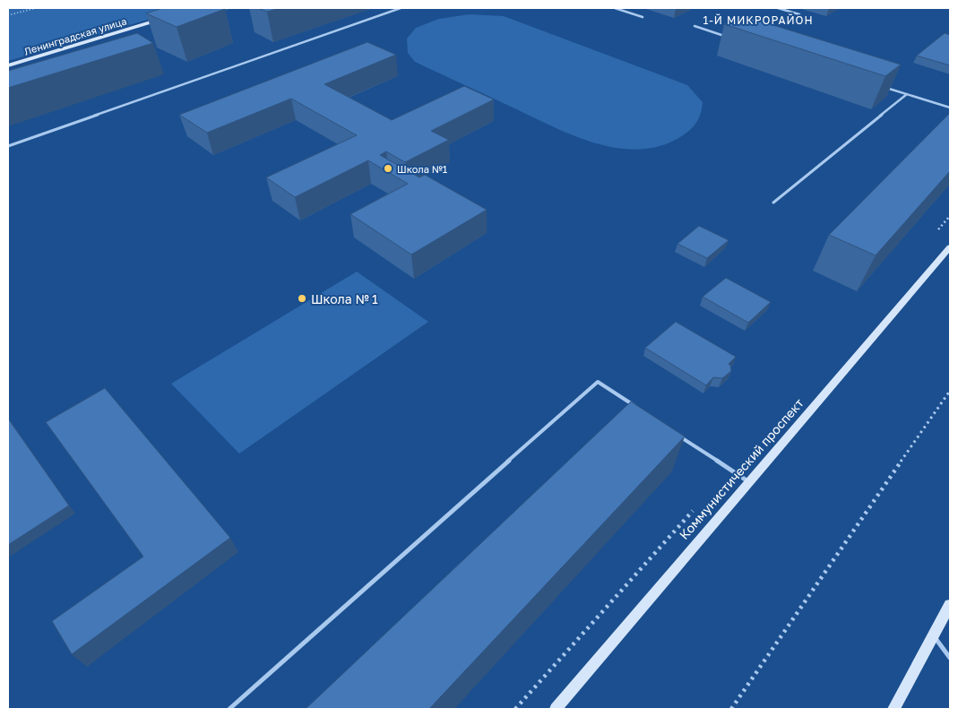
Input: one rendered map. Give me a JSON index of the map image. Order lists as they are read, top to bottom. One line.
{"streets":{"main road":["Ленинградская улица","Коммунистический проспект"]},"districts":["1-Й МИКРОРАЙОН"],"places":["Школа №1","Школа № 1"]}
